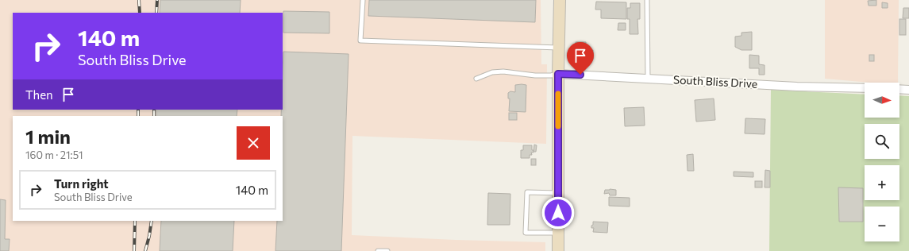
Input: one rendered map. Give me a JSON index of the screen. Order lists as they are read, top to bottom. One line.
{"streets":{"street":["South Bliss Drive"]},"north":"right","page":{"turn":["140 m","South Bliss Drive"],"then":"Then","map_buttons":["+","−"],"heading":["1 min","160 m · 21:51"],"list":[{"name":"Turn right","note":"South Bliss Drive","value":"140 m"}]}}
